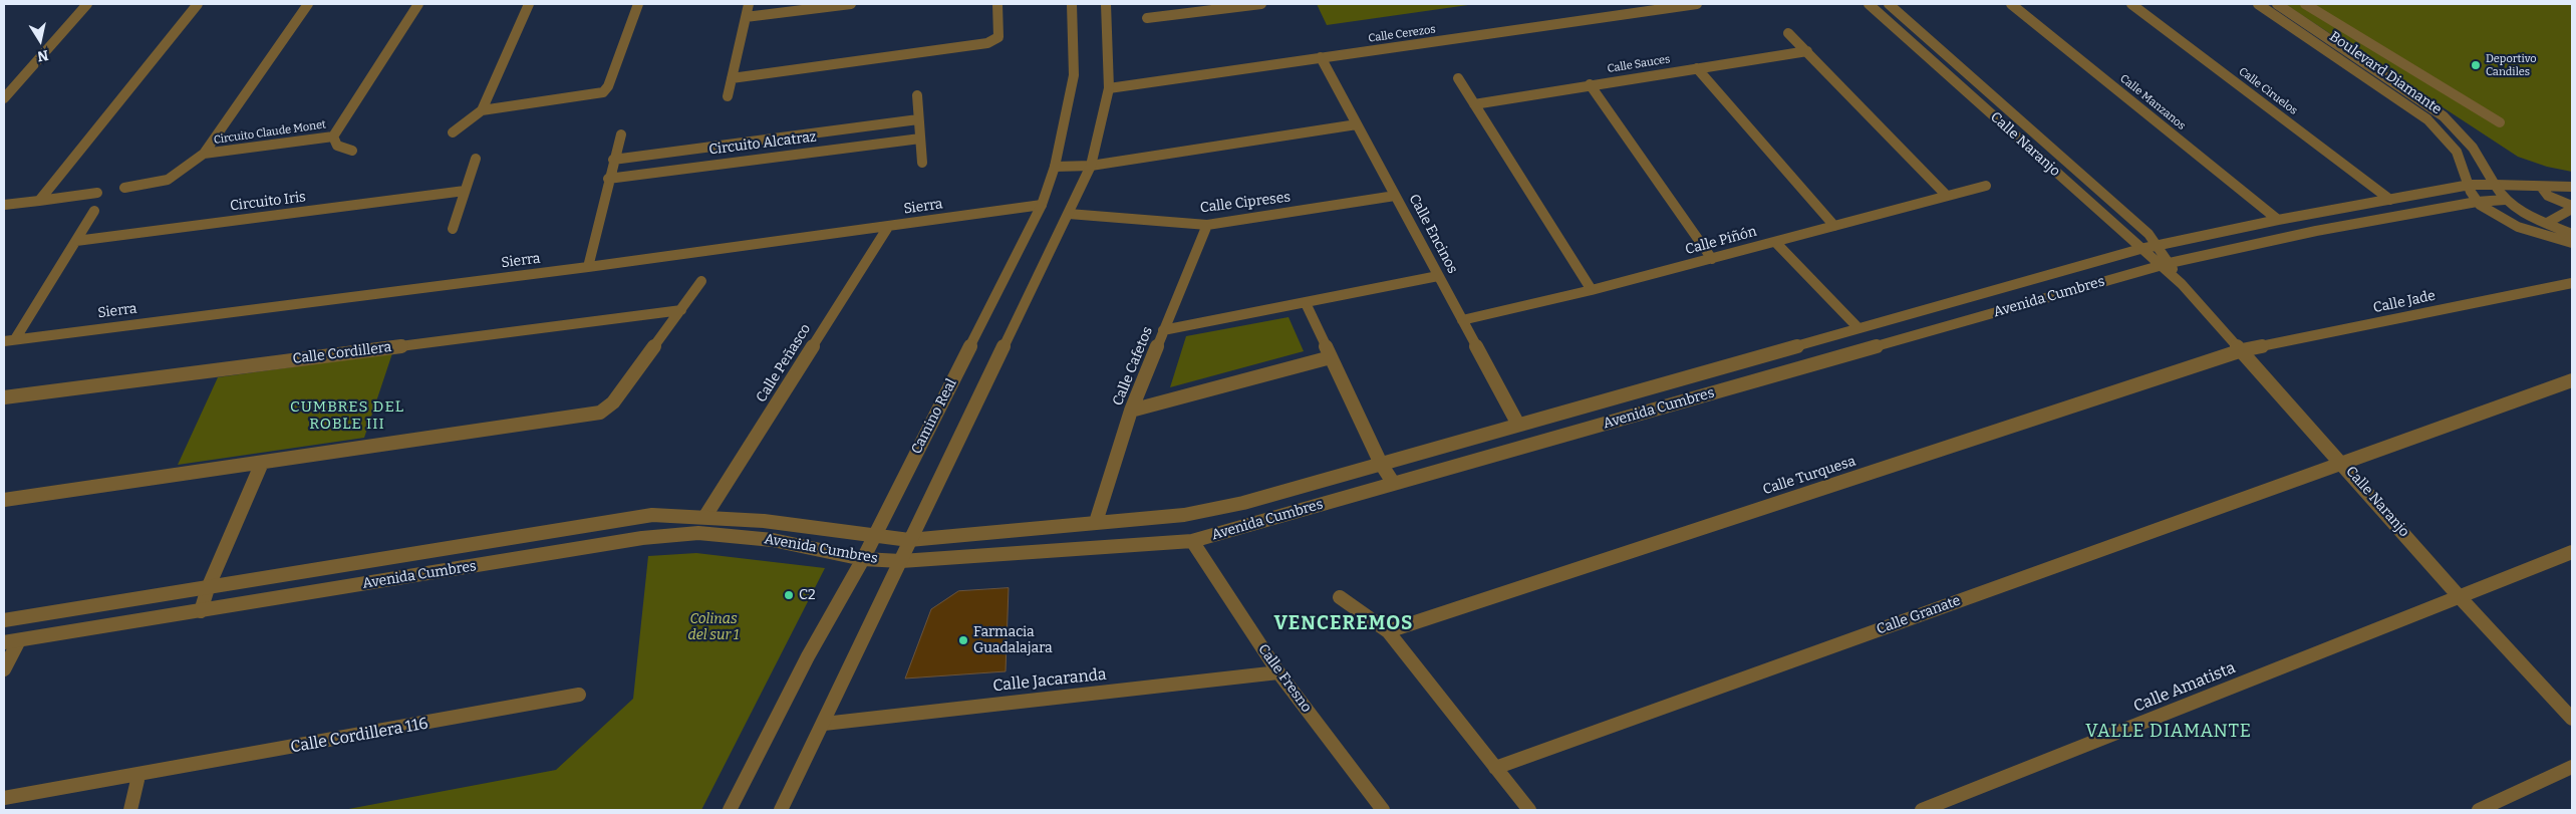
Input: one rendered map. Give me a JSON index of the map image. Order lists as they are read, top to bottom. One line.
{"streets":{"street":["Calle Cerezos","Calle Sauces","Boulevard Diamante","Calle Ciruelos","Calle Manzanos","Circuito Claude Monet","Circuito Alcatraz","Calle Naranjo","Circuito Iris","Calle Cipreses","Sierra","Calle Encinos","Calle Piñón","Avenida Cumbres","Calle Jade","Calle Cordillera","Calle Peñasco","Calle Cafetos","Camino Real","Calle Turquesa","Calle Granate","Calle Fresno","Calle Jacaranda","Calle Amatista","Calle Cordillera 116"]},"crossings":[["Calle Cerezos","Calle Encinos"],["Boulevard Diamante","Avenida Cumbres"],["Calle Ciruelos","Avenida Cumbres"],["Calle Manzanos","Avenida Cumbres"],["Calle Naranjo","Avenida Cumbres"],["Calle Naranjo","Calle Jade"],["Calle Naranjo","Calle Turquesa"],["Calle Naranjo","Calle Granate"],["Calle Naranjo","Calle Amatista"],["Calle Cipreses","Calle Encinos"],["Calle Cipreses","Calle Cafetos"],["Sierra","Calle Peñasco"],["Sierra","Camino Real"],["Calle Encinos","Calle Piñón"],["Calle Encinos","Avenida Cumbres"],["Avenida Cumbres","Calle Peñasco"],["Avenida Cumbres","Calle Cafetos"],["Avenida Cumbres","Camino Real"],["Avenida Cumbres","Calle Fresno"],["Calle Jade","Calle Turquesa"],["Calle Fresno","Calle Jacaranda"]],"districts":["CUMBRES DEL ROBLE III","VENCEREMOS","VALLE DIAMANTE"],"parks":["Colinas del sur 1"],"places":["Deportivo Candiles","C2","Farmacia Guadalajara"],"north":"bottom"}
